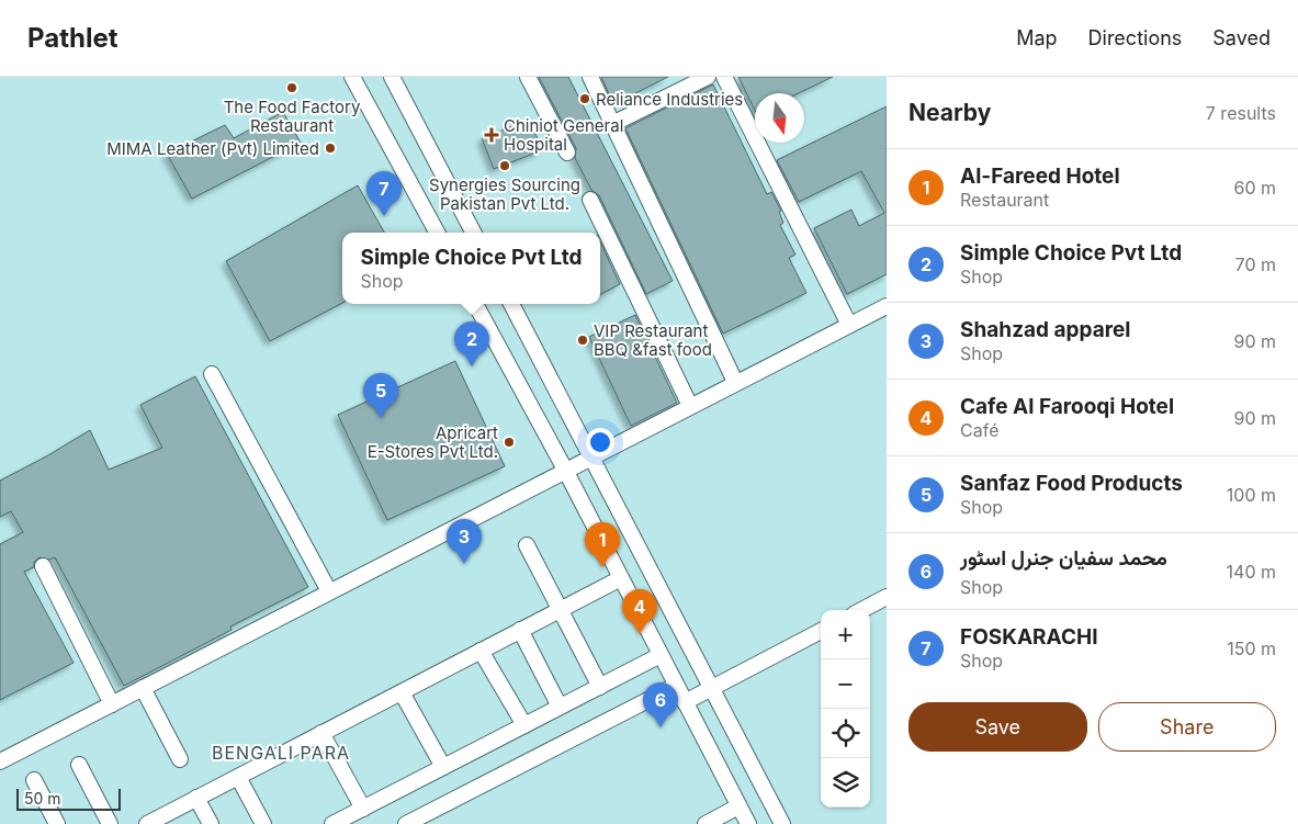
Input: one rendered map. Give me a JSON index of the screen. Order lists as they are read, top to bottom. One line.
{"districts":["BENGALI PARA"],"places":{"other":["The Food Factory Restaurant","Reliance Industries","MIMA Leather (Pvt) Limited","Synergies Sourcing Pakistan Pvt Ltd.","VIP Restaurant BBQ &fast food","Apricart E-Stores Pvt Ltd."],"health":["Chiniot General Hospital"]},"scale_bar":"50 m","north":"bottom","page":{"header":"Pathlet","nav":["Map","Directions","Saved"],"heading":["Nearby","7 results"],"list":[{"mark":"1","name":"Al-Fareed Hotel","note":"Restaurant","value":"60 m"},{"mark":"2","name":"Simple Choice Pvt Ltd","note":"Shop","value":"70 m"},{"mark":"3","name":"Shahzad apparel","note":"Shop","value":"90 m"},{"mark":"4","name":"Cafe Al Farooqi Hotel","note":"Café","value":"90 m"},{"mark":"5","name":"Sanfaz Food Products","note":"Shop","value":"100 m"},{"mark":"6","name":"محمد سفیان جنرل اسٹور","note":"Shop","value":"140 m"},{"mark":"7","name":"FOSKARACHI","note":"Shop","value":"150 m"}],"pins":["7","2","5","3","1","4","6"],"popup":["Simple Choice Pvt Ltd","Shop"],"map_buttons":["+","−"],"buttons":["Save","Share"],"scale":"50 m"}}
